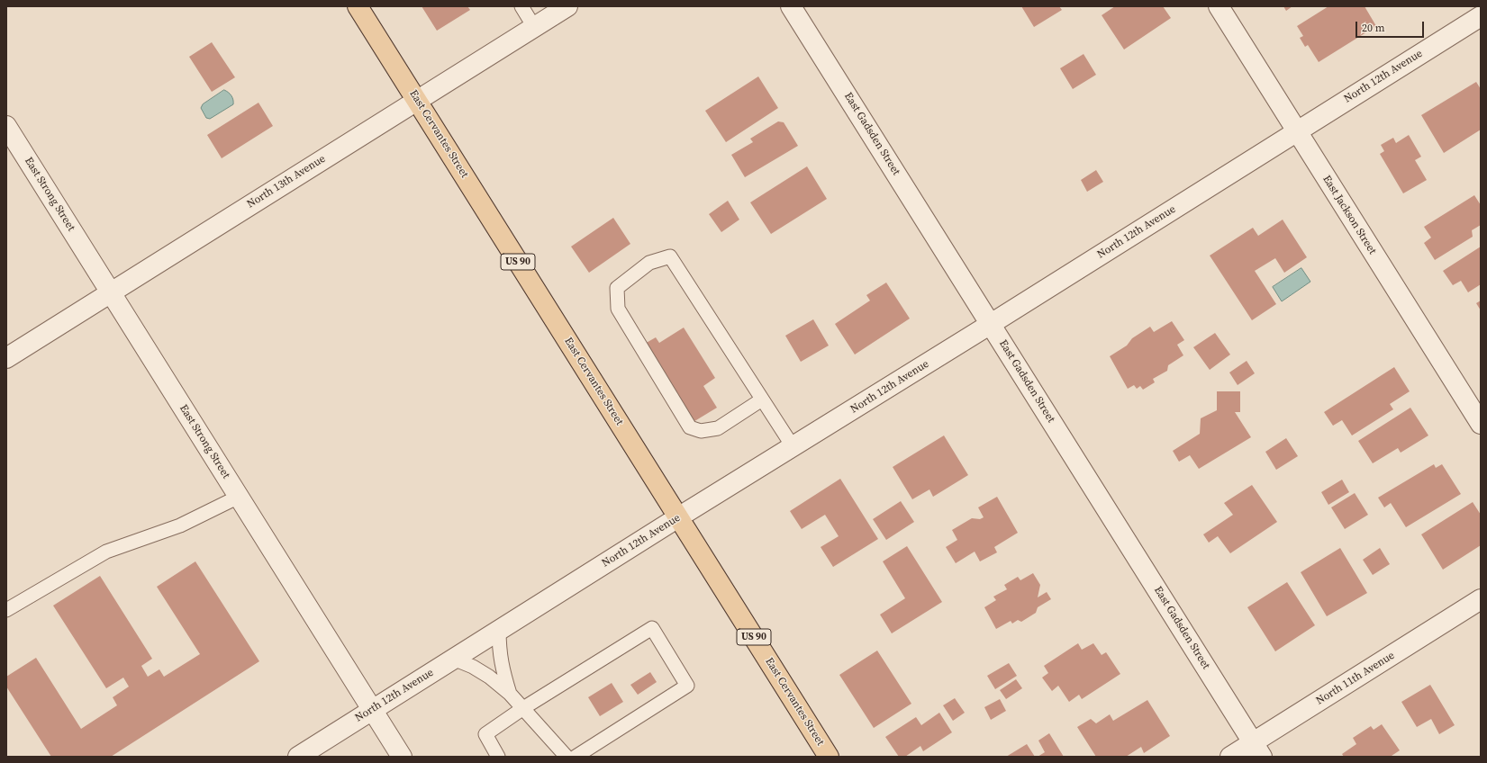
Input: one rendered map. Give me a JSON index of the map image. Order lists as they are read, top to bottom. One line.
{"streets":{"main road":["East Cervantes Street","US 90"],"street":["North 12th Avenue","East Gadsden Street","North 13th Avenue","East Strong Street","East Jackson Street","North 11th Avenue"]},"crossings":[["North 12th Avenue","East Cervantes Street"],["North 12th Avenue","East Gadsden Street"],["North 12th Avenue","East Strong Street"],["North 12th Avenue","East Jackson Street"],["East Cervantes Street","North 13th Avenue"],["East Gadsden Street","North 11th Avenue"],["North 13th Avenue","East Strong Street"]],"scale_bar":"20 m"}
